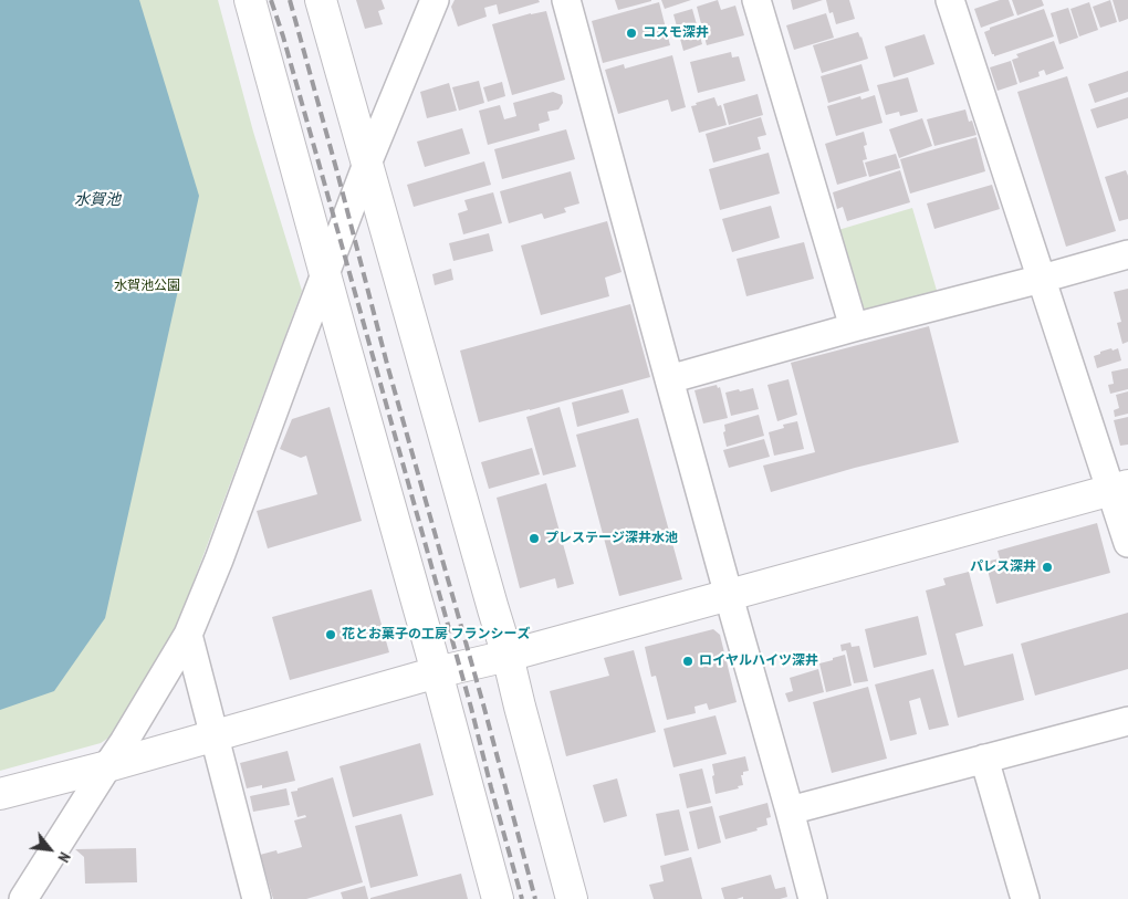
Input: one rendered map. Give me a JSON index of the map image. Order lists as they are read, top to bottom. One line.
{"water":["水賀池"],"parks":["水賀池公園"],"places":["コスモ深井","プレステージ深井水池","パレス深井","花とお菓子の工房 フランシーズ","ロイヤルハイツ深井"],"north":"bottom right"}
